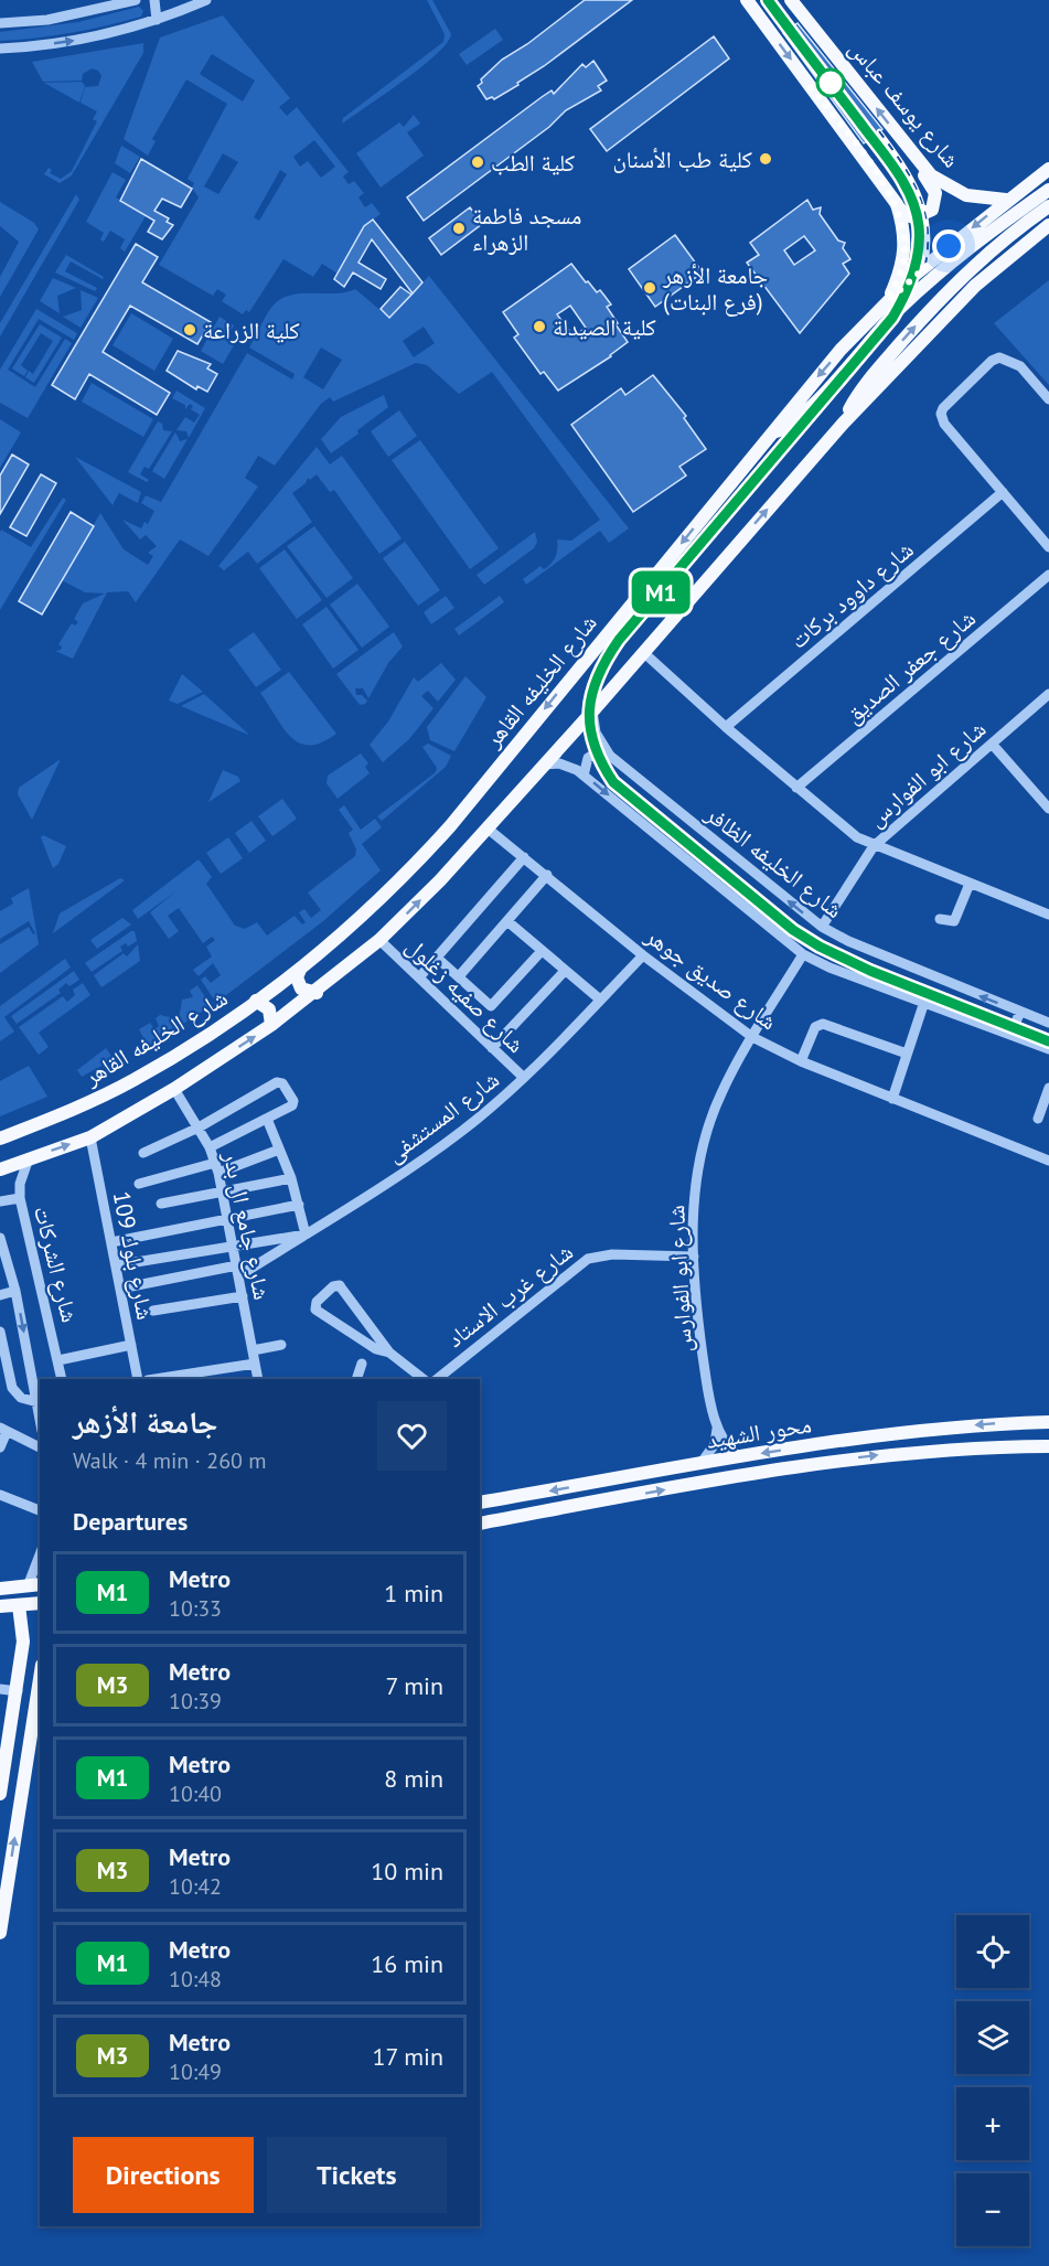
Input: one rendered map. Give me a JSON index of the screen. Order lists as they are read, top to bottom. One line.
{"streets":{"main road":["شارع يوسف عباس","شارع الخليفه القاهر","محور الشهيد"],"street":["شارع داوود بركات","شارع جعفر الصديق","شارع ابو الفوارس","شارع الخليفه الظافر","شارع صديق جوهر","شارع صفيه زغلول","شارع المستشفى","شارع جامع ال بدر","شارع بلوك 109","شارع الشركات","شارع غرب الاستاد"]},"crossings":[["شارع يوسف عباس","شارع الخليفه القاهر"],["شارع ابو الفوارس","شارع الخليفه الظافر"],["شارع ابو الفوارس","شارع صديق جوهر"],["شارع ابو الفوارس","شارع غرب الاستاد"],["شارع ابو الفوارس","محور الشهيد"],["شارع صديق جوهر","شارع المستشفى"],["شارع صفيه زغلول","شارع المستشفى"],["شارع المستشفى","شارع جامع ال بدر"]],"places":["كلية طب الأسنان","كلية الطب","مسجد فاطمة الزهراء","جامعة الأزهر (فرع البنات)","كلية الصيدلة","كلية الزراعة"],"lines":["metro line M1"],"page":{"on_map":"M1","heading":[["جامعة الأزهر","Walk · 4 min · 260 m"],"Departures"],"list":[{"mark":"M1","name":"Metro","note":"10:33","value":"1 min"},{"mark":"M3","name":"Metro","note":"10:39","value":"7 min"},{"mark":"M1","name":"Metro","note":"10:40","value":"8 min"},{"mark":"M3","name":"Metro","note":"10:42","value":"10 min"},{"mark":"M1","name":"Metro","note":"10:48","value":"16 min"},{"mark":"M3","name":"Metro","note":"10:49","value":"17 min"}],"map_buttons":["+","−"],"buttons":["Directions","Tickets"]}}
